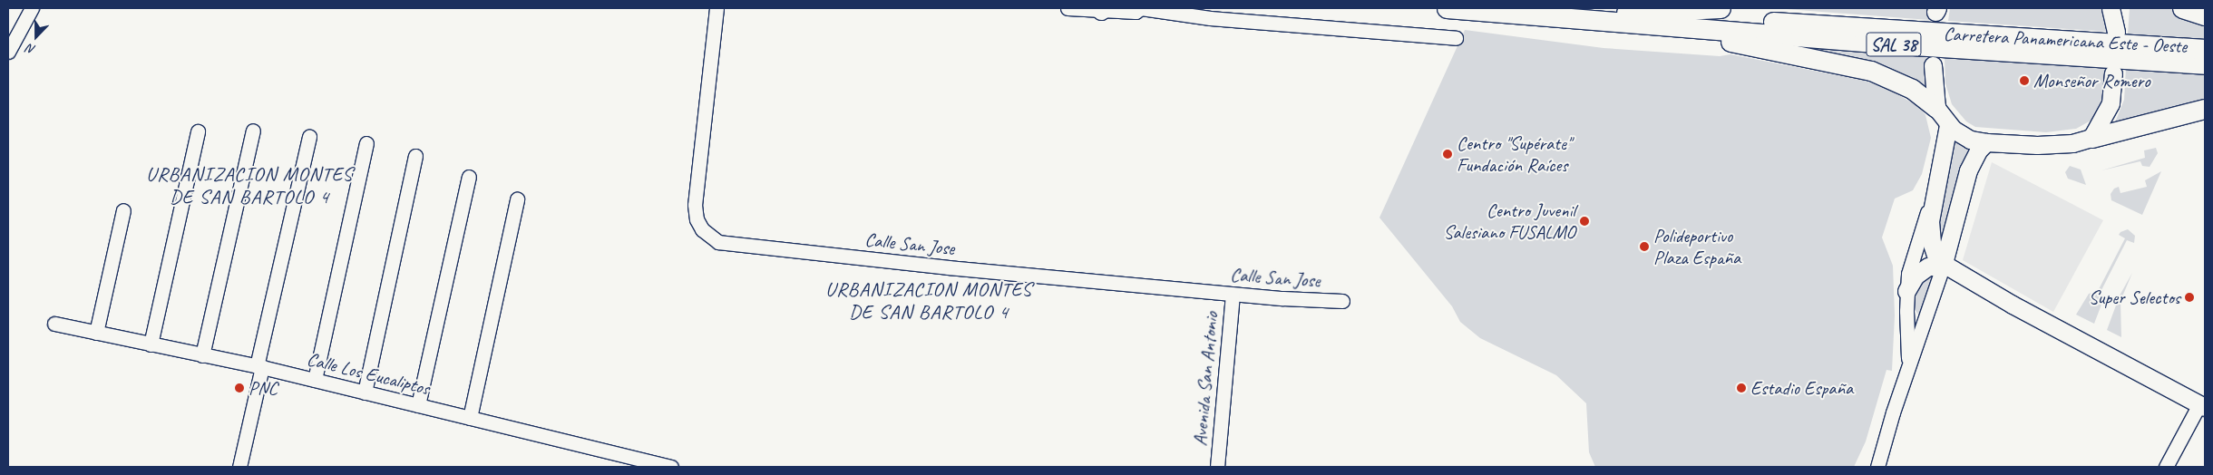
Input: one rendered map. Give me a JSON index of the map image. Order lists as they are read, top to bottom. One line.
{"streets":{"highway":["Carretera Panamericana Este - Oeste","SAL 38"],"street":["Calle San Jose","Calle Los Eucaliptos","Avenida San Antonio"]},"crossings":[["Carretera Panamericana Este - Oeste","SAL 38"],["Calle San Jose","Avenida San Antonio"]],"districts":["URBANIZACION MONTES DE SAN BARTOLO 4","URBANIZACION MONTES DE SAN BARTOLO 4"],"places":["Monseñor Romero","Centro \"Supérate\" Fundación Raíces","Centro Juvenil Salesiano FUSALMO","Polideportivo Plaza España","Super Selectos","PNC","Estadio España"],"north":"bottom"}
